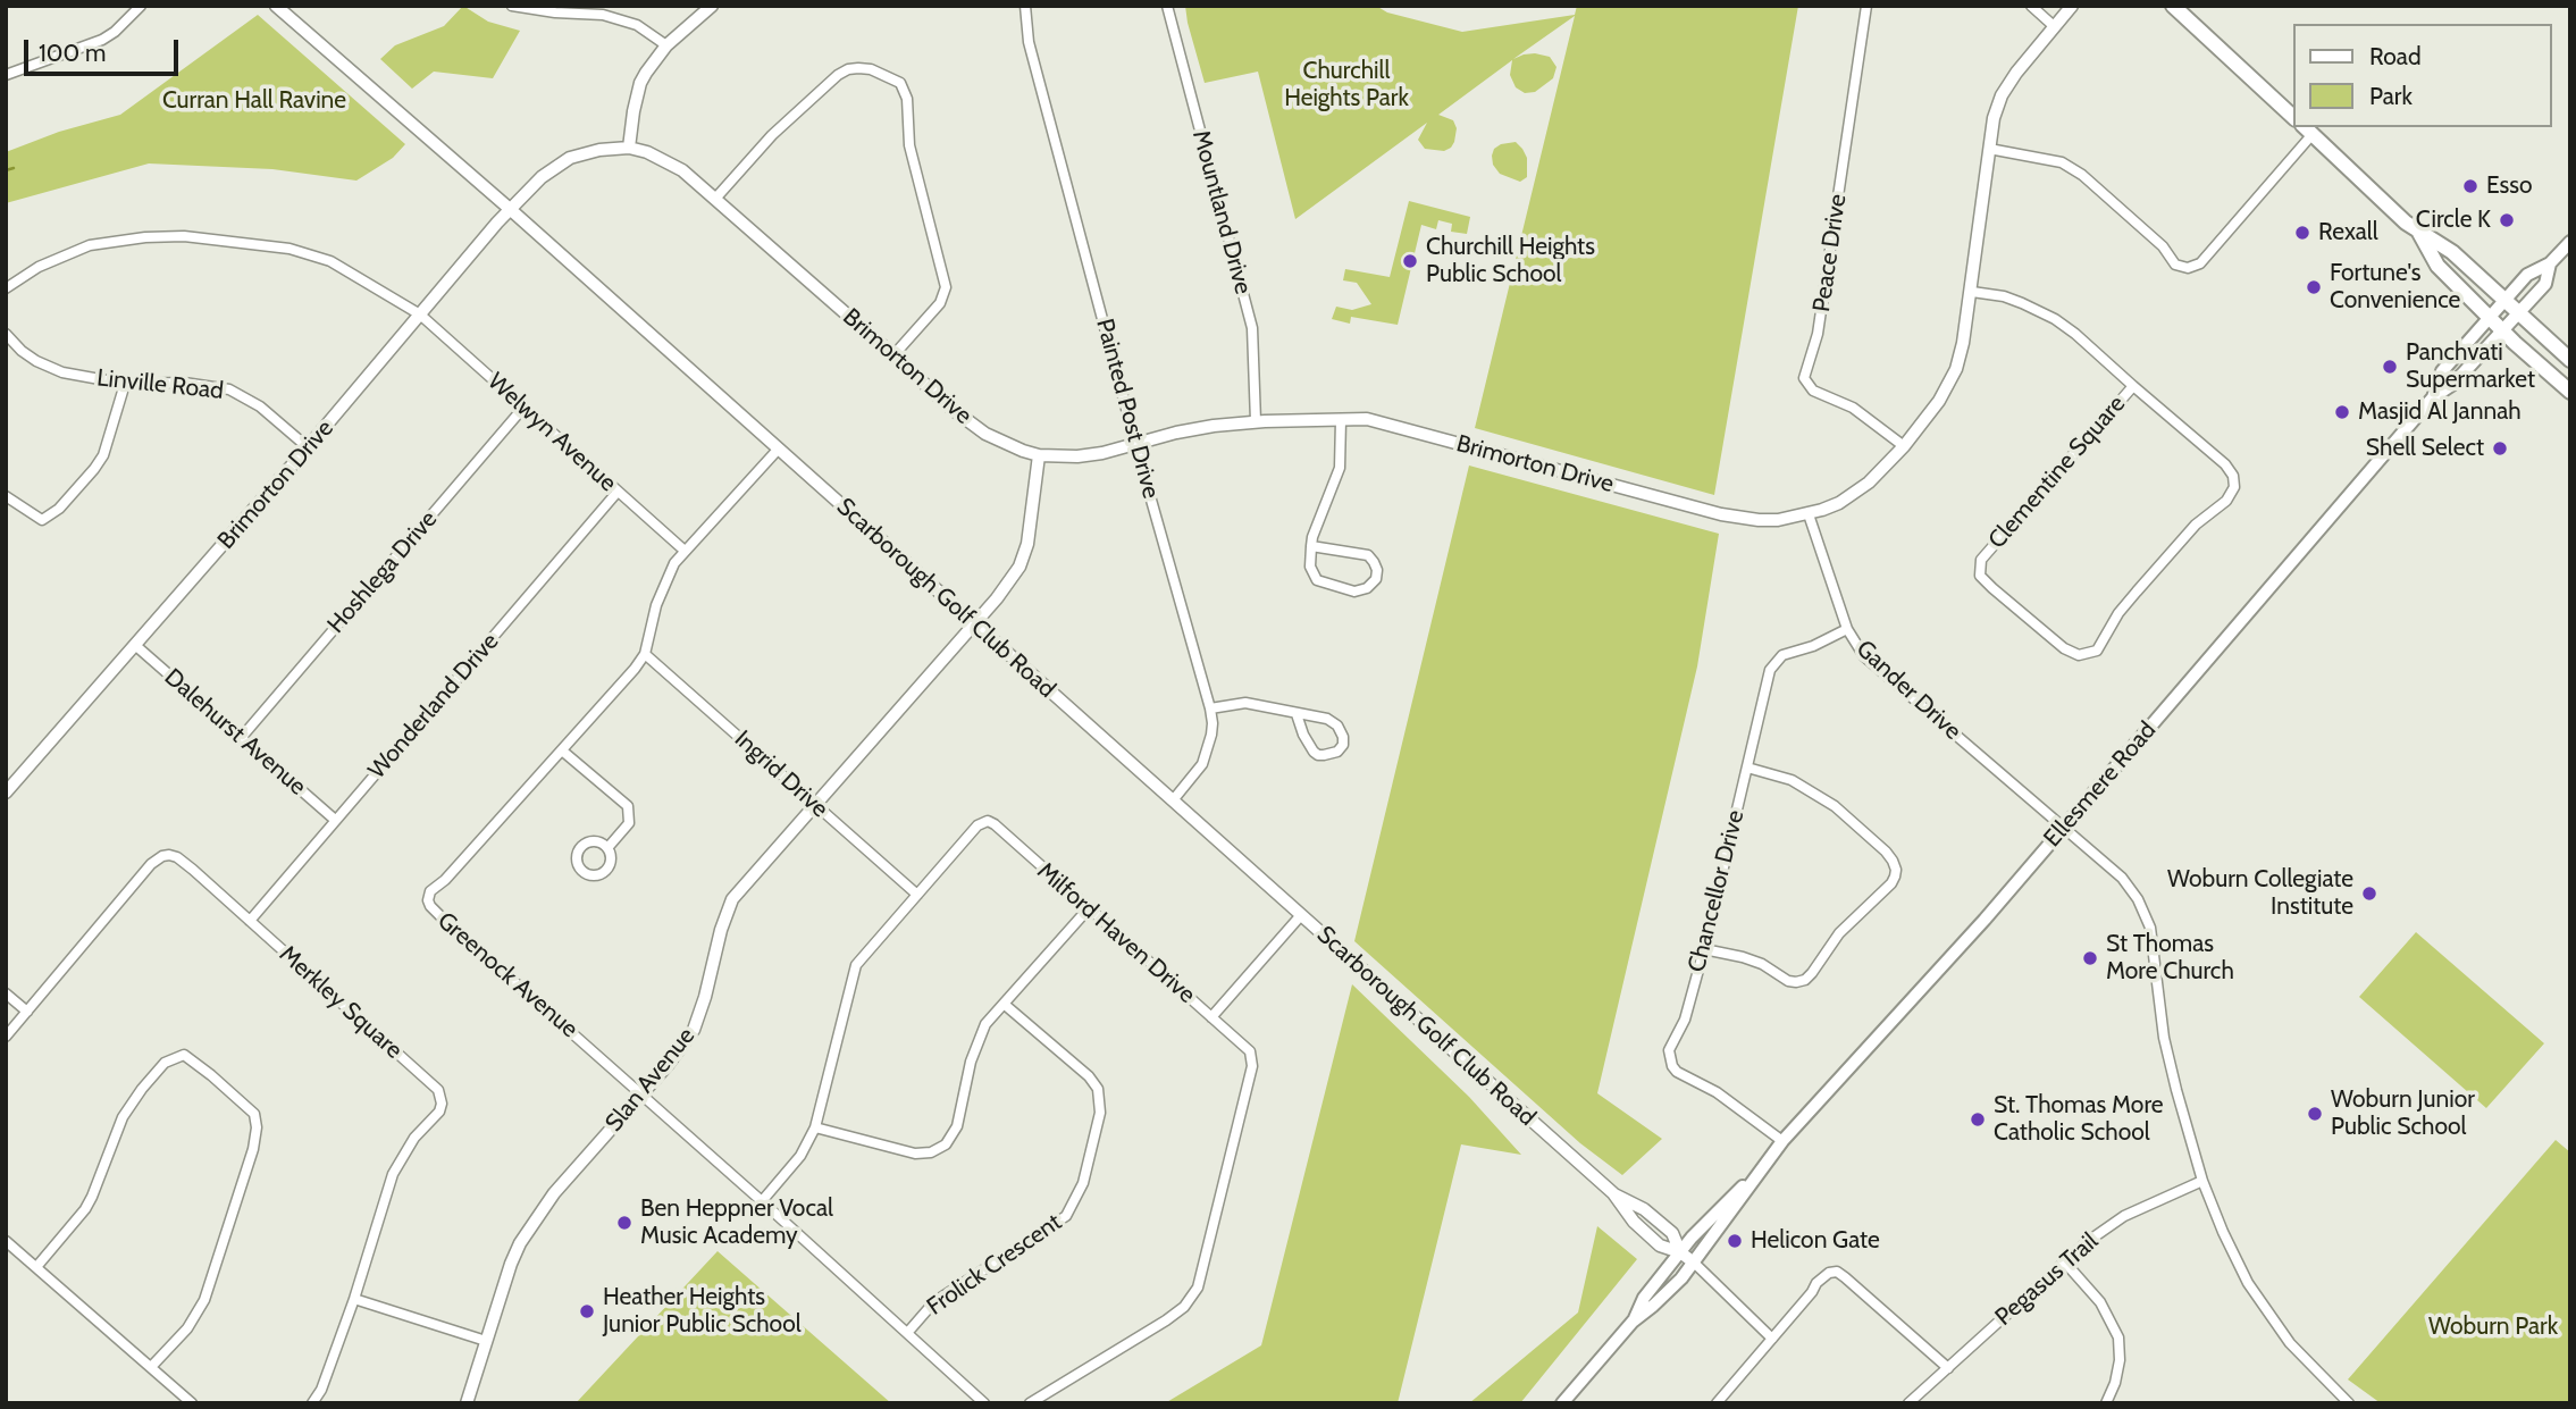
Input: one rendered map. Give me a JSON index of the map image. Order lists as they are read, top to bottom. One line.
{"streets":{"main road":["Ellesmere Road"],"street":["Mountland Drive","Peace Drive","Brimorton Drive","Linville Road","Painted Post Drive","Welwyn Avenue","Clementine Square","Hoshlega Drive","Scarborough Golf Club Road","Gander Drive","Wonderland Drive","Dalehurst Avenue","Ingrid Drive","Chancellor Drive","Milford Haven Drive","Greenock Avenue","Merkley Square","Slan Avenue","Frolick Crescent","Pegasus Trail"]},"crossings":[["Mountland Drive","Brimorton Drive"],["Peace Drive","Brimorton Drive"],["Brimorton Drive","Linville Road"],["Brimorton Drive","Painted Post Drive"],["Brimorton Drive","Welwyn Avenue"],["Brimorton Drive","Clementine Square"],["Brimorton Drive","Scarborough Golf Club Road"],["Brimorton Drive","Gander Drive"],["Brimorton Drive","Dalehurst Avenue"],["Brimorton Drive","Slan Avenue"],["Painted Post Drive","Scarborough Golf Club Road"],["Welwyn Avenue","Hoshlega Drive"],["Welwyn Avenue","Wonderland Drive"],["Welwyn Avenue","Greenock Avenue"],["Hoshlega Drive","Dalehurst Avenue"],["Scarborough Golf Club Road","Ellesmere Road"],["Scarborough Golf Club Road","Greenock Avenue"],["Scarborough Golf Club Road","Slan Avenue"],["Gander Drive","Ellesmere Road"],["Gander Drive","Chancellor Drive"],["Gander Drive","Pegasus Trail"],["Wonderland Drive","Dalehurst Avenue"],["Wonderland Drive","Merkley Square"],["Ingrid Drive","Milford Haven Drive"],["Ingrid Drive","Greenock Avenue"],["Ingrid Drive","Slan Avenue"],["Ellesmere Road","Chancellor Drive"],["Milford Haven Drive","Greenock Avenue"],["Greenock Avenue","Slan Avenue"],["Greenock Avenue","Frolick Crescent"]],"parks":["Churchill Heights Park","Curran Hall Ravine","Woburn Park"],"places":["Esso","Circle K","Rexall","Churchill Heights Public School","Fortune's Convenience","Panchvati Supermarket","Masjid Al Jannah","Shell Select","Woburn Collegiate Institute","St Thomas More Church","Woburn Junior Public School","St. Thomas More Catholic School","Ben Heppner Vocal Music Academy","Helicon Gate","Heather Heights Junior Public School"],"legend":["Road","Park"],"scale_bar":"100 m"}
